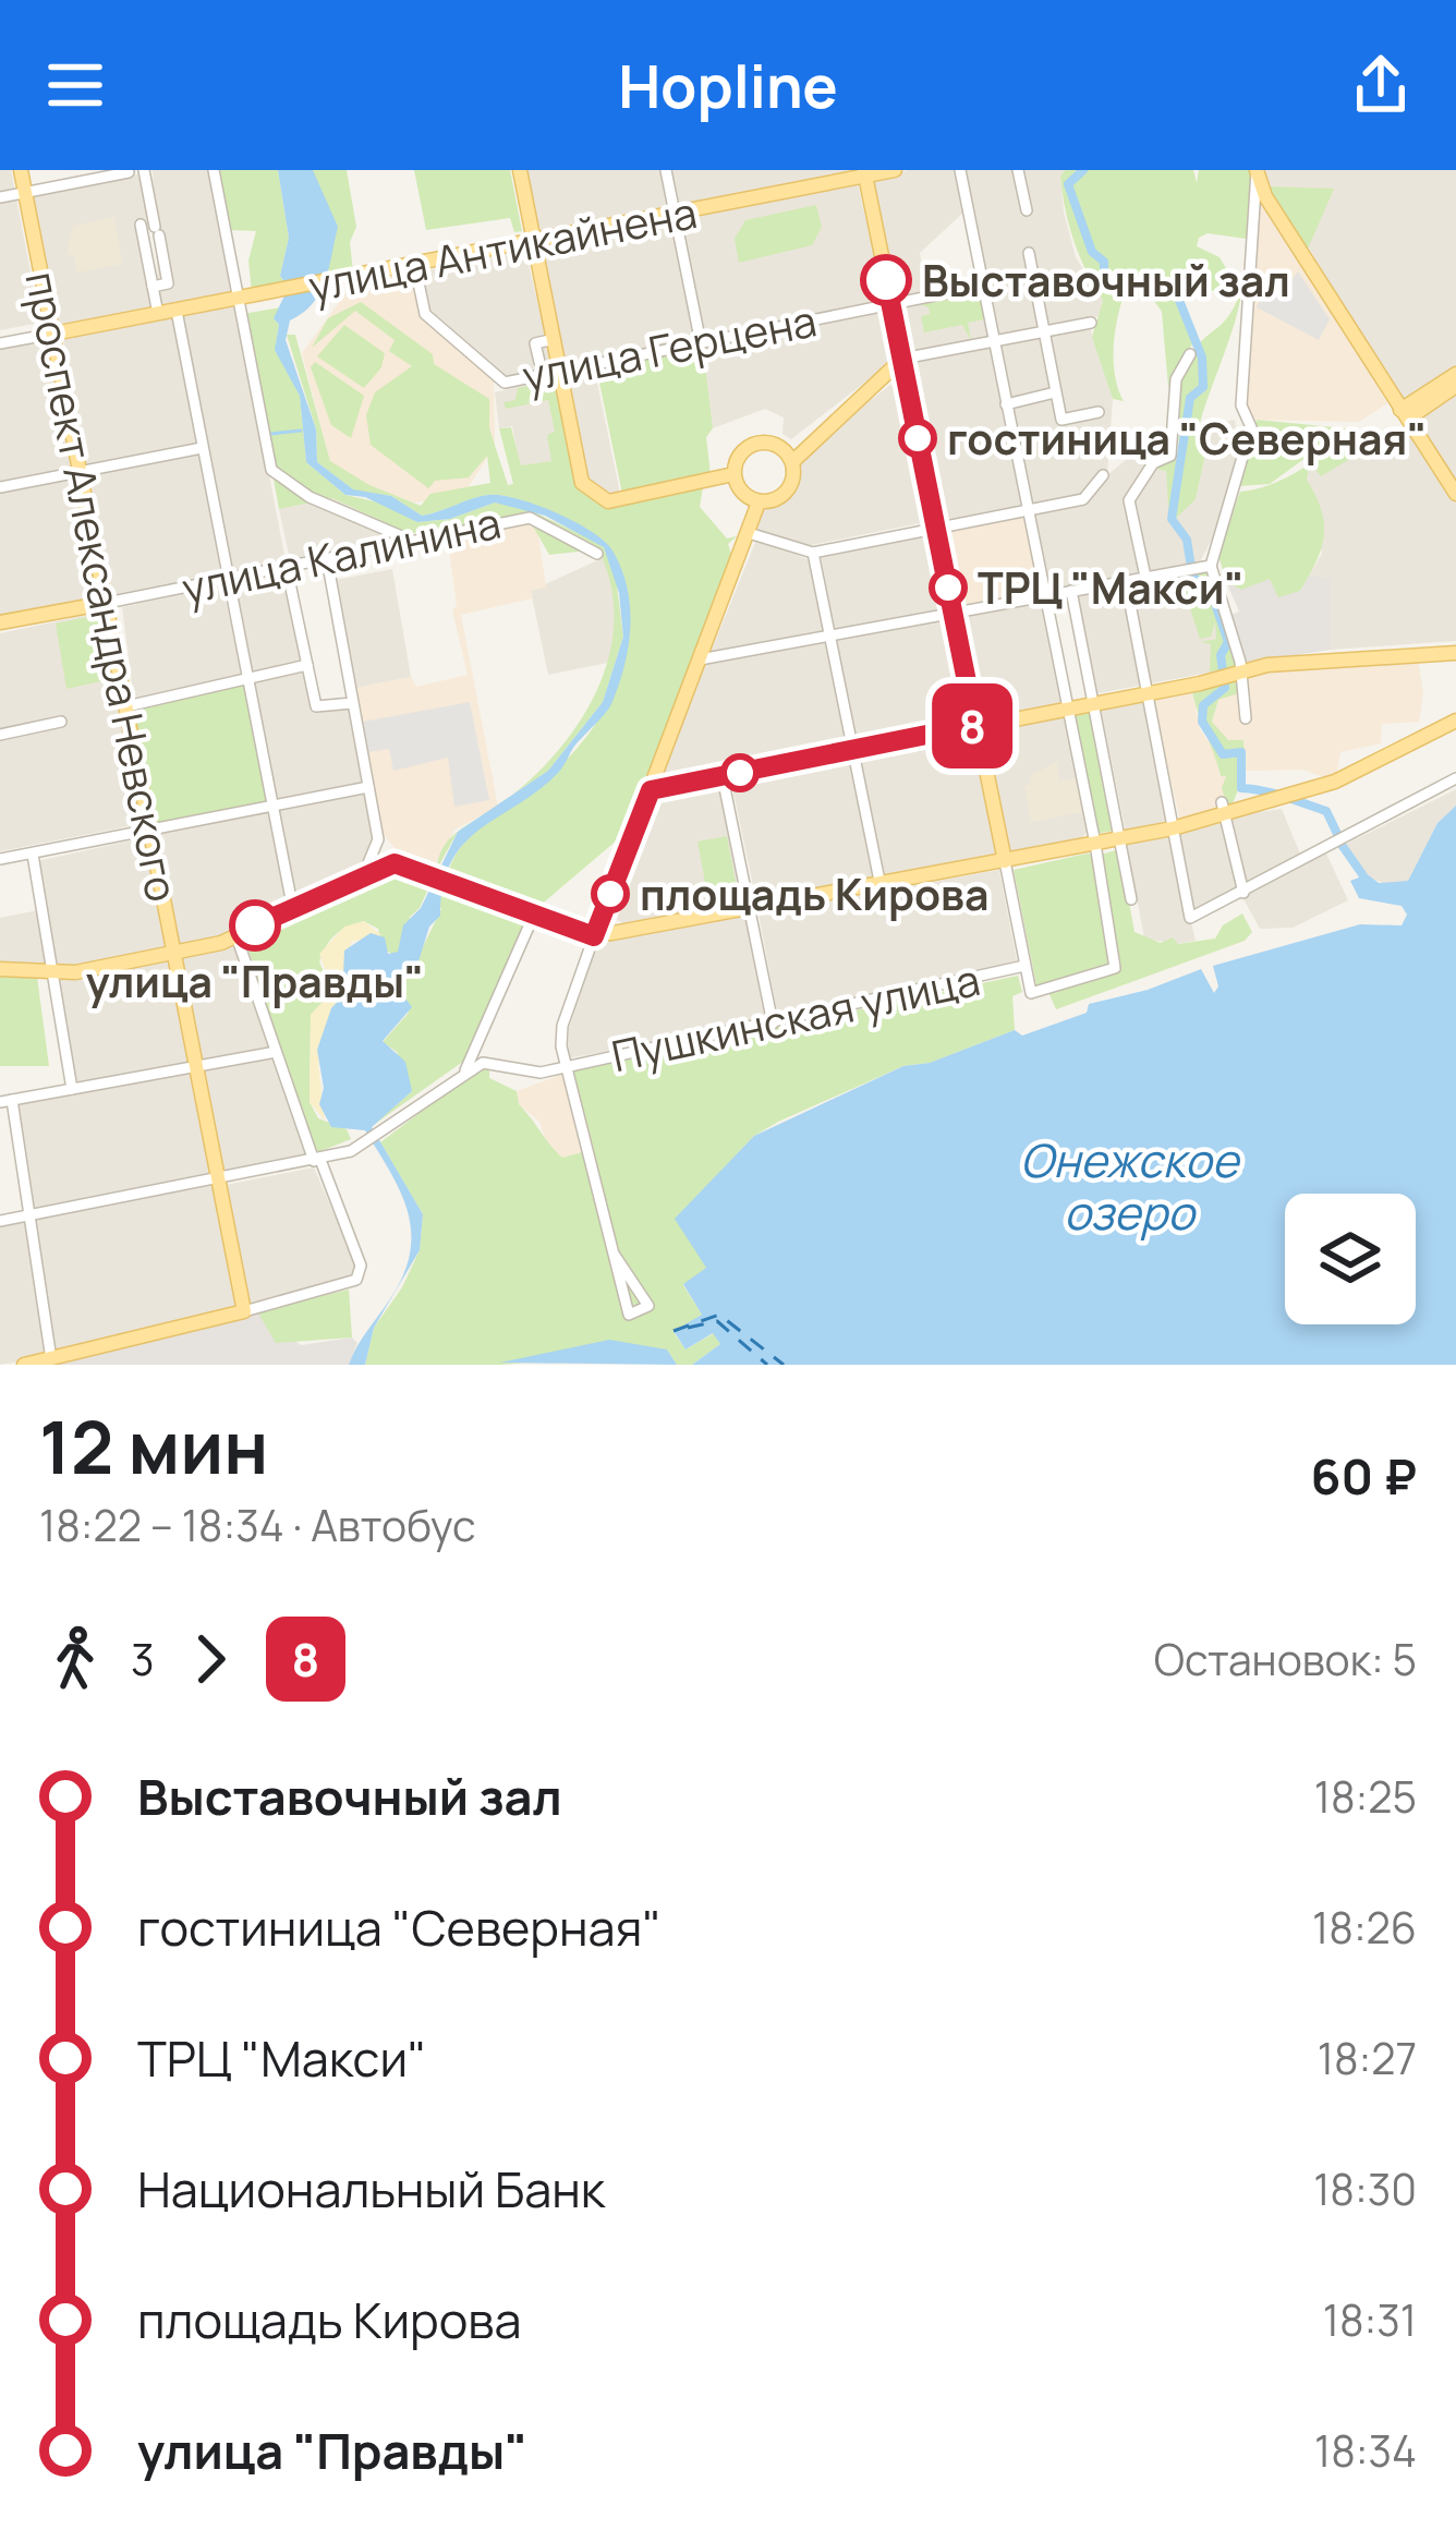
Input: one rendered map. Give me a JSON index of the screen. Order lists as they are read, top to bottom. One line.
{"streets":{"main road":["улица Антикайнена","улица Калинина","проспект Александра Невского"],"street":["улица Герцена","Пушкинская улица"]},"crossings":[["улица Антикайнена","улица Герцена"],["улица Антикайнена","проспект Александра Невского"],["улица Калинина","проспект Александра Невского"]],"water":["Онежское озеро"],"places":["Выставочный зал","гостиница \"Северная\"","ТРЦ \"Макси\"","площадь Кирова","улица \"Правды\""],"lines":["bus line 8"],"page":{"header":"Hopline","on_map":"8","heading":["12 мин","18:22 – 18:34 · Автобус","60 ₽"],"legs":["3","8","Остановок: 5"],"list":[{"name":"Выставочный зал","value":"18:25"},{"name":"гостиница \"Северная\"","value":"18:26"},{"name":"ТРЦ \"Макси\"","value":"18:27"},{"name":"Национальный Банк","value":"18:30"},{"name":"площадь Кирова","value":"18:31"},{"name":"улица \"Правды\"","value":"18:34"}]}}
